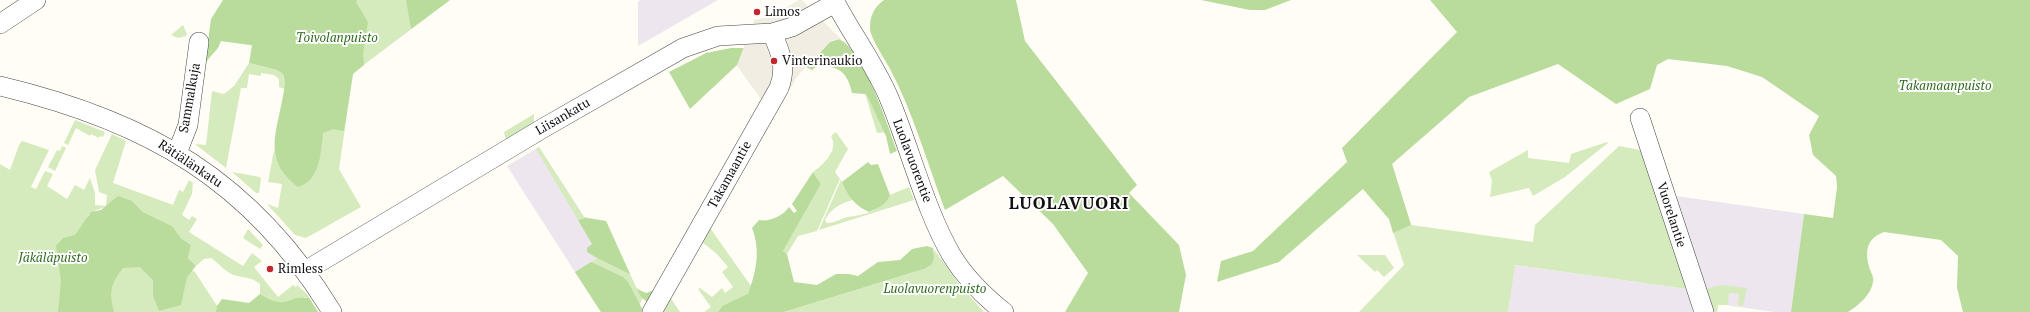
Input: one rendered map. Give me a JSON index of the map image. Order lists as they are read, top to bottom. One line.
{"streets":{"street":["Sammalkuja","Liisankatu","Luolavuorentie","Rätiälänkatu","Takamaantie","Vuorelantie"]},"crossings":[["Sammalkuja","Rätiälänkatu"],["Liisankatu","Luolavuorentie"],["Liisankatu","Rätiälänkatu"],["Liisankatu","Takamaantie"]],"districts":["LUOLAVUORI"],"parks":["Toivolanpuisto","Takamaanpuisto","Jäkäläpuisto","Luolavuorenpuisto"],"places":["Limos","Vinterinaukio","Rimless"]}
